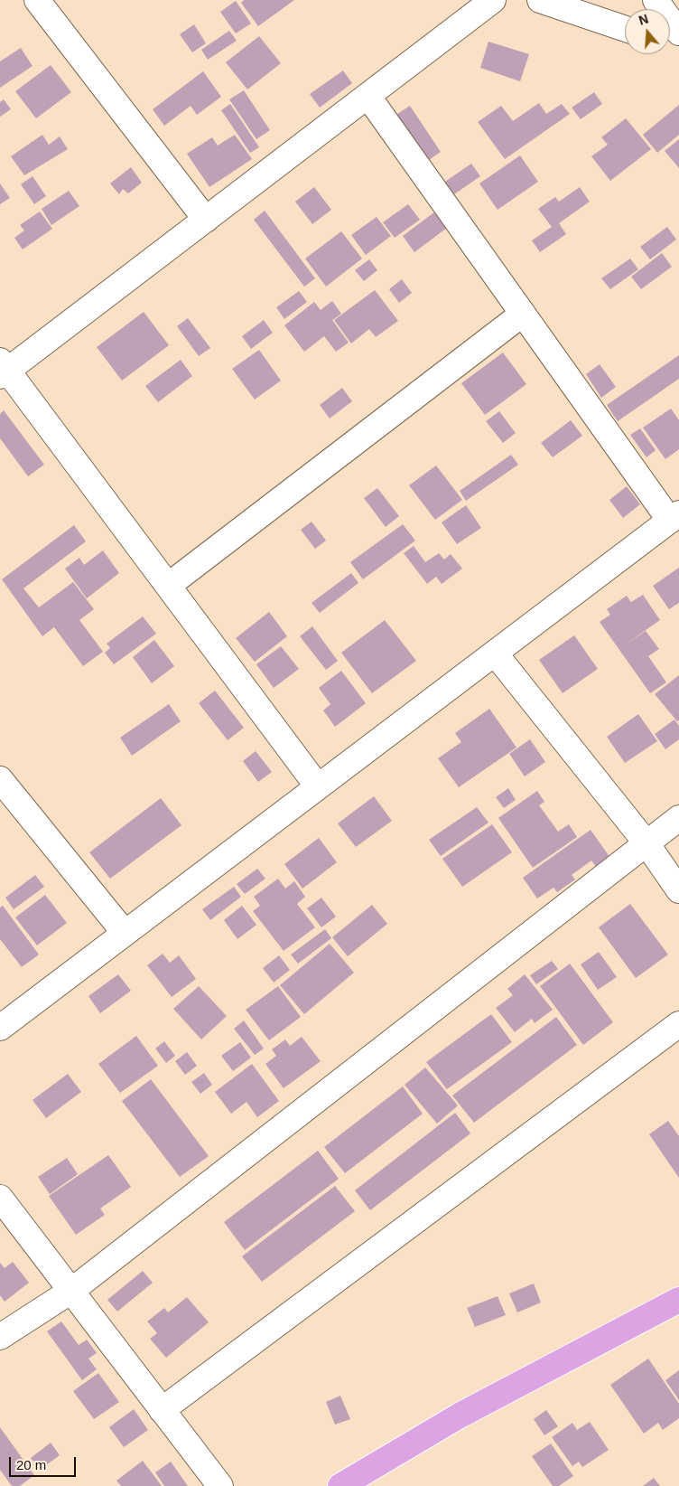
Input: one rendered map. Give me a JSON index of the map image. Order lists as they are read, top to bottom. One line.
{"scale_bar":"20 m","north":"top"}
